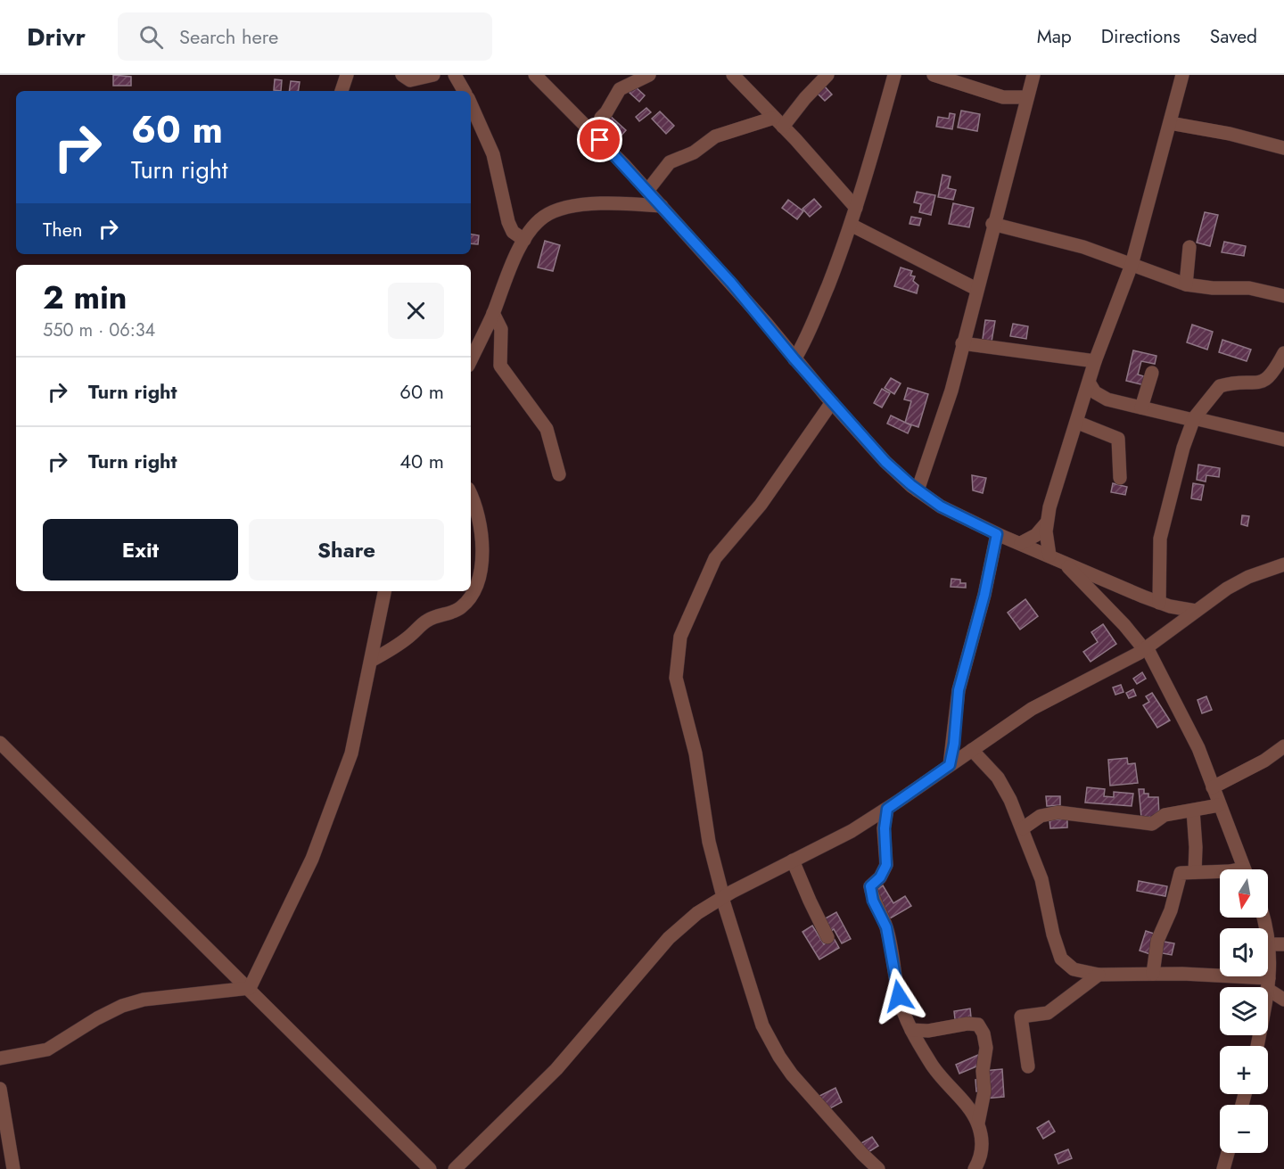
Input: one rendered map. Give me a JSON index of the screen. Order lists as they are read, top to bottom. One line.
{"north":"bottom","page":{"header":"Drivr","search":"Search here","nav":["Map","Directions","Saved"],"turn":["60 m","Turn right"],"then":"Then","heading":["2 min","550 m · 06:34"],"list":[{"name":"Turn right","value":"60 m"},{"name":"Turn right","value":"40 m"}],"buttons":["Exit","Share"],"map_buttons":["+","−"]}}
